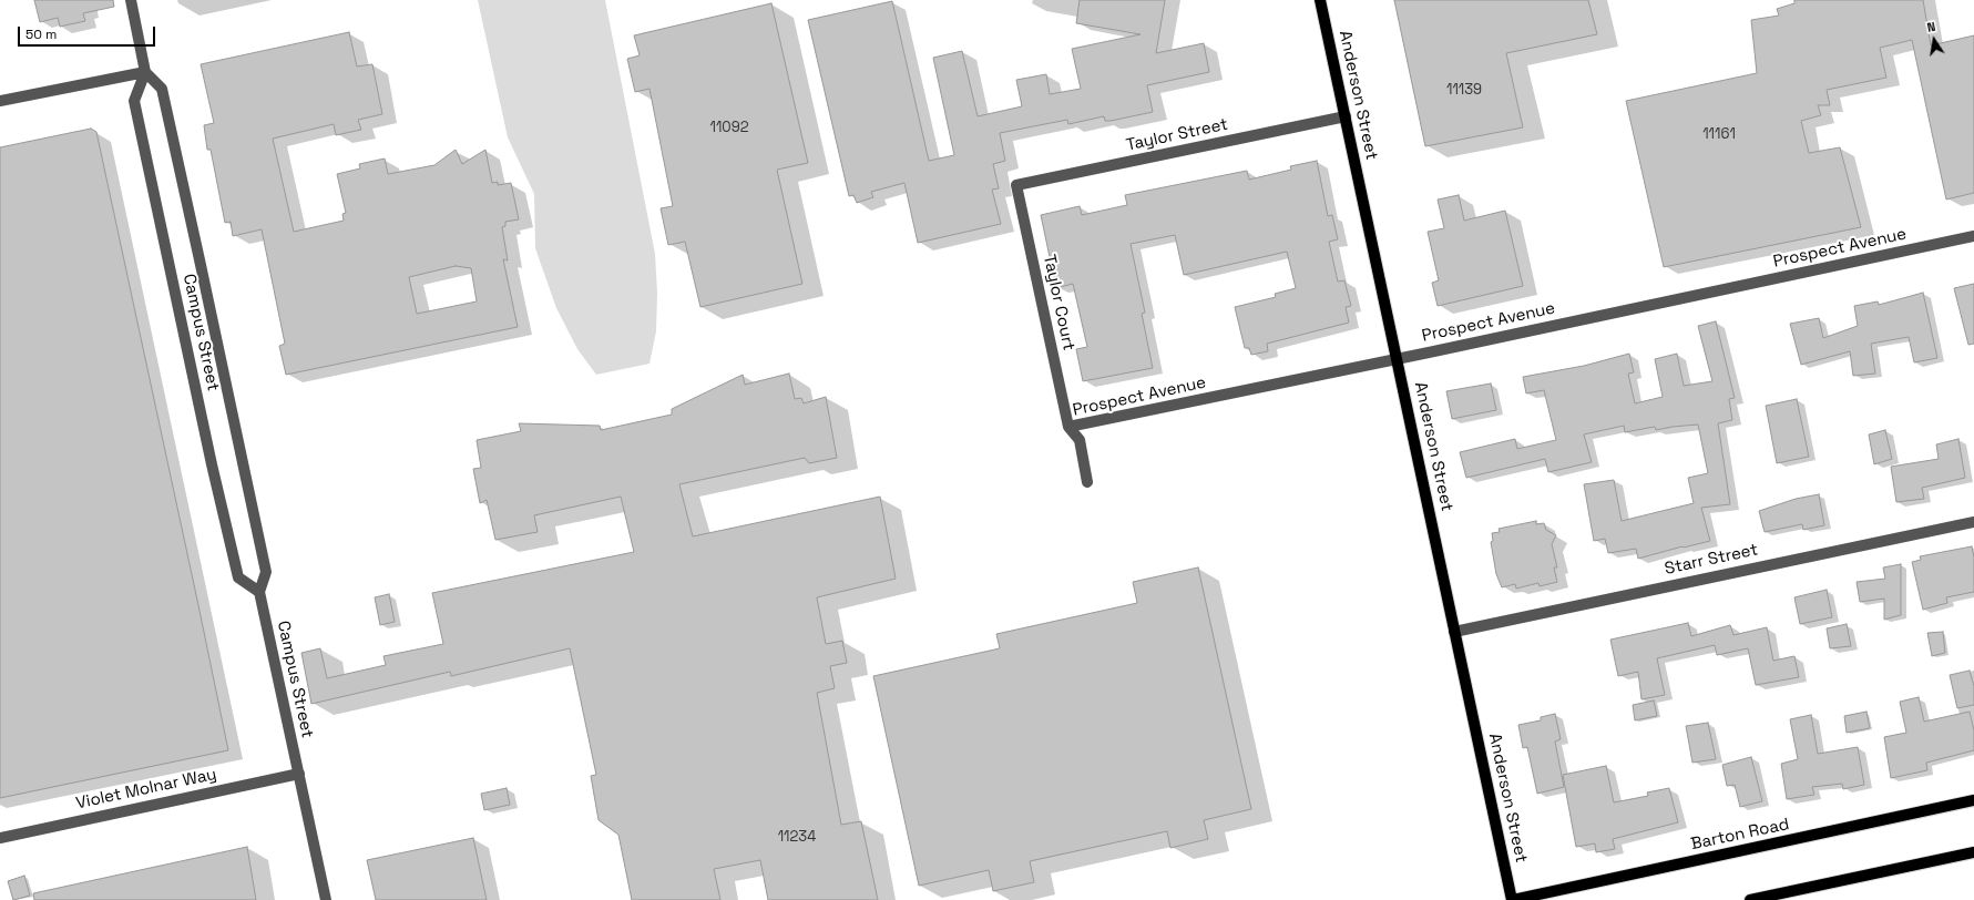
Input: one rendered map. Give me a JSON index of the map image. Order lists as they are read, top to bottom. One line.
{"streets":{"main road":["Anderson Street","Barton Road"],"street":["Taylor Street","Prospect Avenue","Taylor Court","Campus Street","Starr Street","Violet Molnar Way"]},"crossings":[["Anderson Street","Taylor Street"],["Anderson Street","Prospect Avenue"],["Anderson Street","Starr Street"],["Anderson Street","Barton Road"],["Taylor Street","Taylor Court"],["Prospect Avenue","Taylor Court"],["Campus Street","Violet Molnar Way"]],"house_numbers":["11139","11092","11161","11234"],"scale_bar":"50 m","north":"top"}
